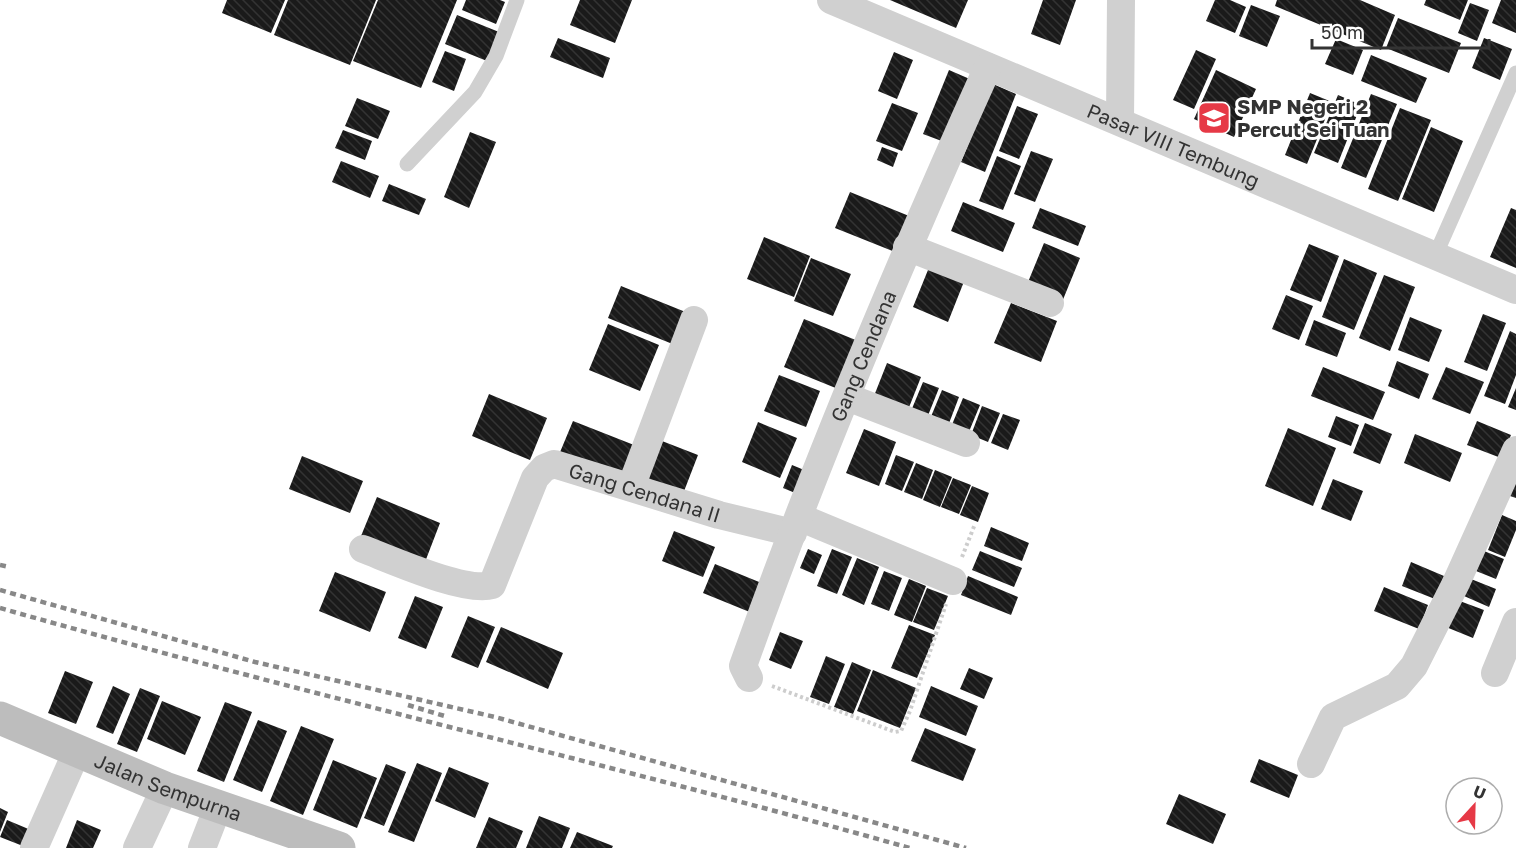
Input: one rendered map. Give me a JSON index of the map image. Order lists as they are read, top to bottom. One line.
{"streets":{"street":["Pasar VIII Tembung","Gang Cendana","Gang Cendana II","Jalan Sempurna"]},"crossings":[["Pasar VIII Tembung","Gang Cendana"],["Gang Cendana","Gang Cendana II"]],"places":{"school or university":["SMP Negeri 2 Percut Sei Tuan"]},"scale_bar":"50 m","north":"top"}
